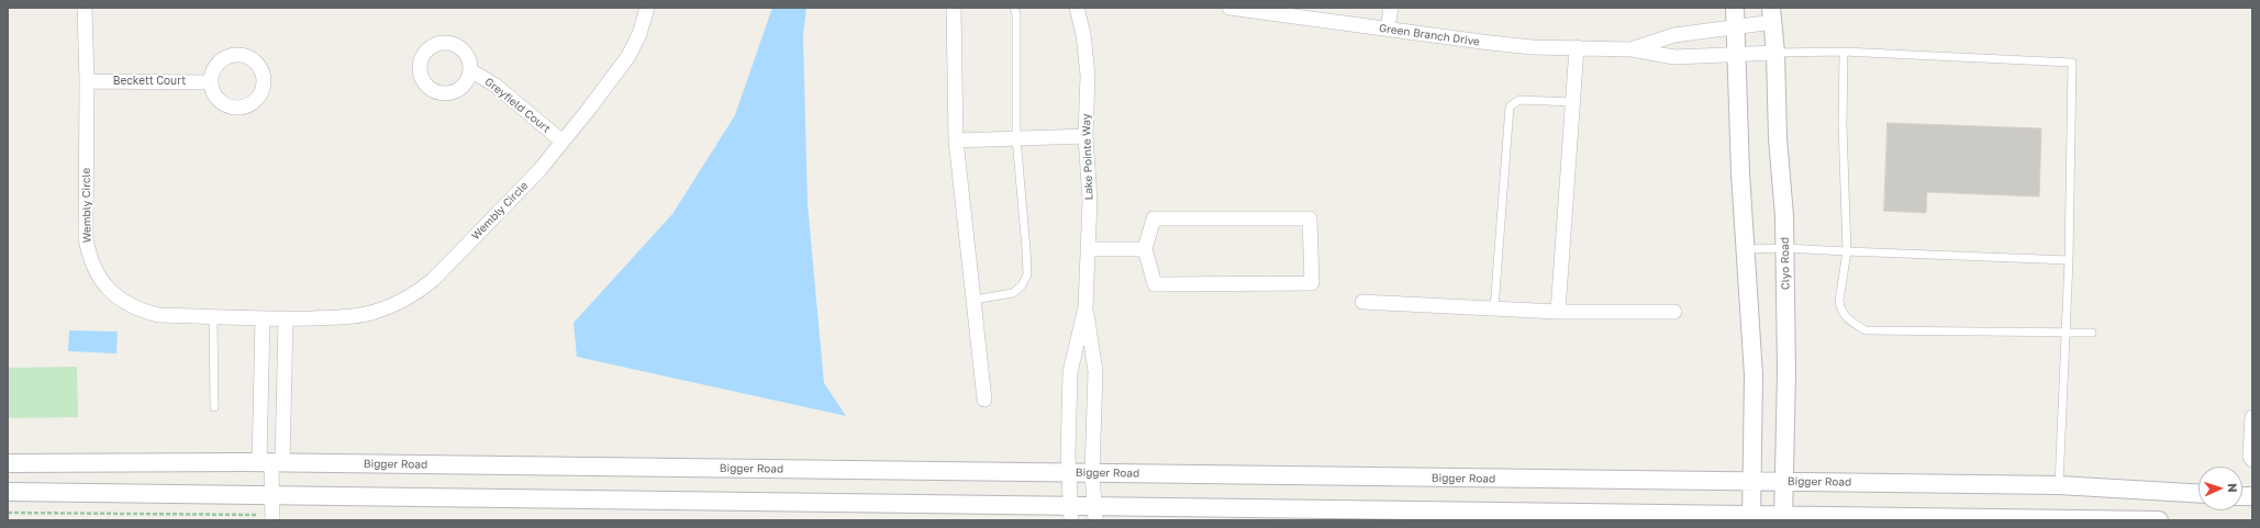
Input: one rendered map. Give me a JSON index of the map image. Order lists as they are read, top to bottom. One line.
{"streets":{"street":["Green Branch Drive","Beckett Court","Greyfield Court","Lake Pointe Way","Wembly Circle","Clyo Road","Bigger Road"]},"crossings":[["Green Branch Drive","Clyo Road"],["Beckett Court","Wembly Circle"],["Greyfield Court","Wembly Circle"],["Lake Pointe Way","Bigger Road"],["Clyo Road","Bigger Road"]],"north":"right"}
